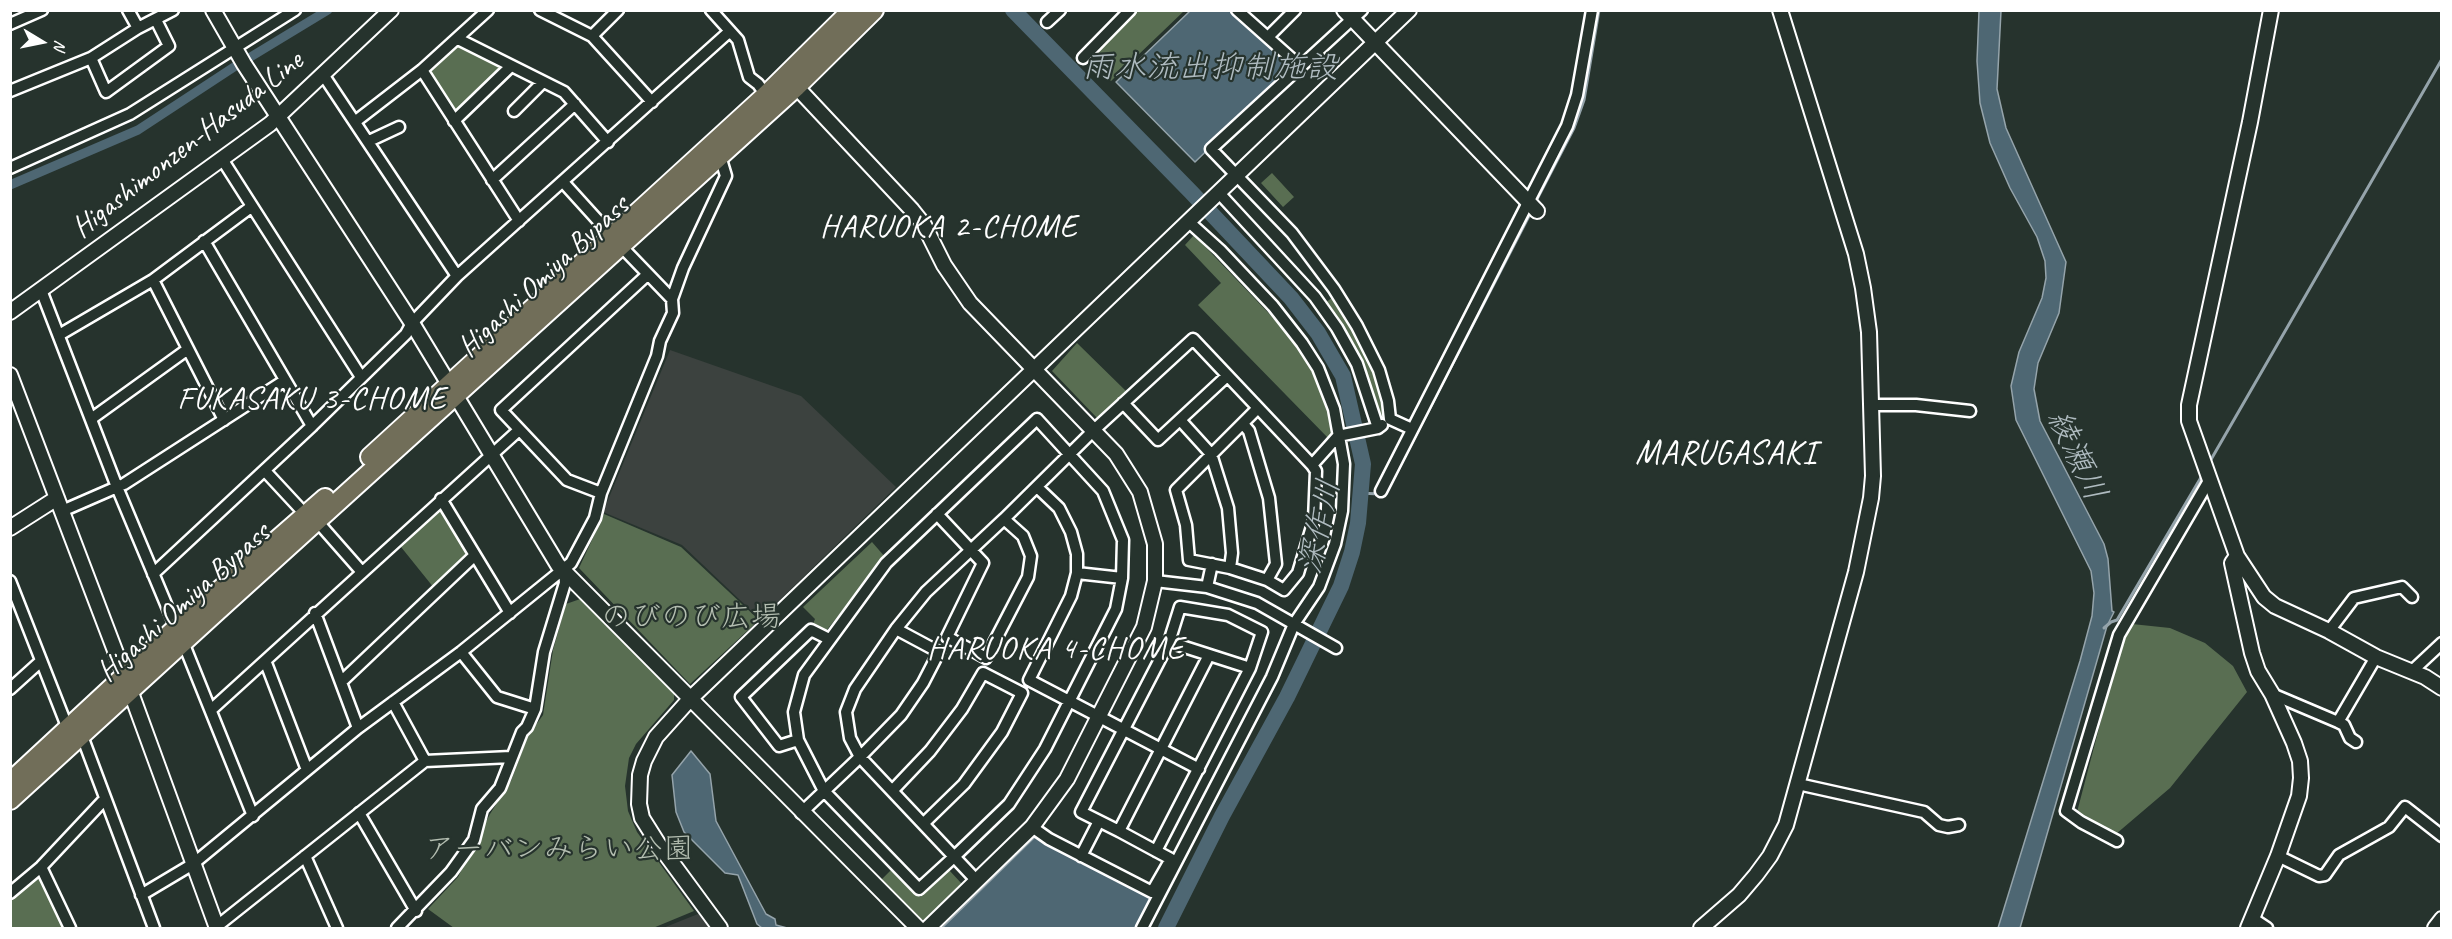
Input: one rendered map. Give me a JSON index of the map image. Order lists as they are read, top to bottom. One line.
{"streets":{"highway":["Higashi Omiya Bypass"],"street":["Higashimonzen-Hasuda Line"]},"districts":["HARUOKA 2-CHOME","FUKASAKU 3-CHOME","MARUGASAKI","HARUOKA 4-CHOME"],"water":["雨水流出抑制施設","綾瀬川","深作川"],"parks":["のびのび広場","アーバンみらい公園"],"north":"right"}
